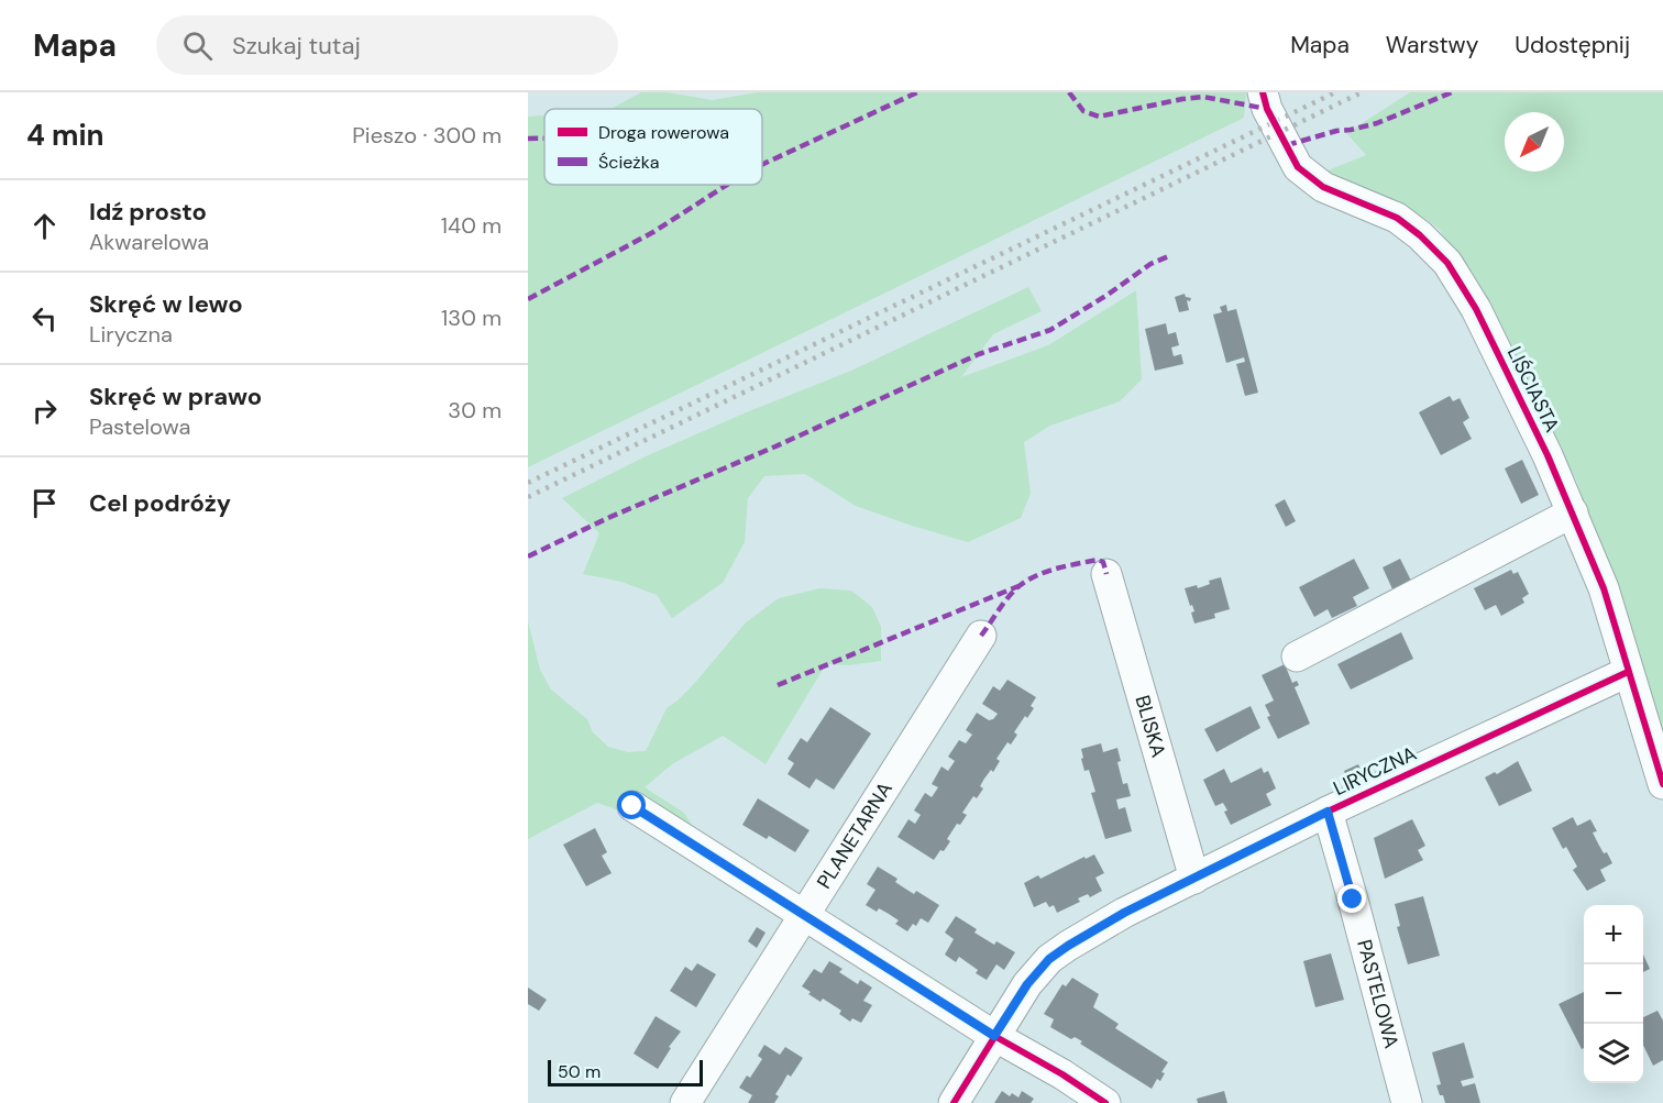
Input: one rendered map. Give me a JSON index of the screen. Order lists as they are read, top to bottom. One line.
{"streets":{"street":["LIŚCIASTA","BLISKA","LIRYCZNA","PLANETARNA","PASTELOWA"]},"crossings":[["LIŚCIASTA","LIRYCZNA"],["BLISKA","LIRYCZNA"],["LIRYCZNA","PASTELOWA"]],"legend":["Droga rowerowa","Ścieżka"],"scale_bar":"50 m","north":"bottom left","page":{"header":"Mapa","search":"Szukaj tutaj","nav":["Mapa","Warstwy","Udostępnij"],"heading":["4 min","Pieszo · 300 m"],"list":[["Idź prosto","Akwarelowa","140 m"],["Skręć w lewo","Liryczna","130 m"],["Skręć w prawo","Pastelowa","30 m"],"Cel podróży"],"map_buttons":["+","−"],"scale":"50 m"}}
